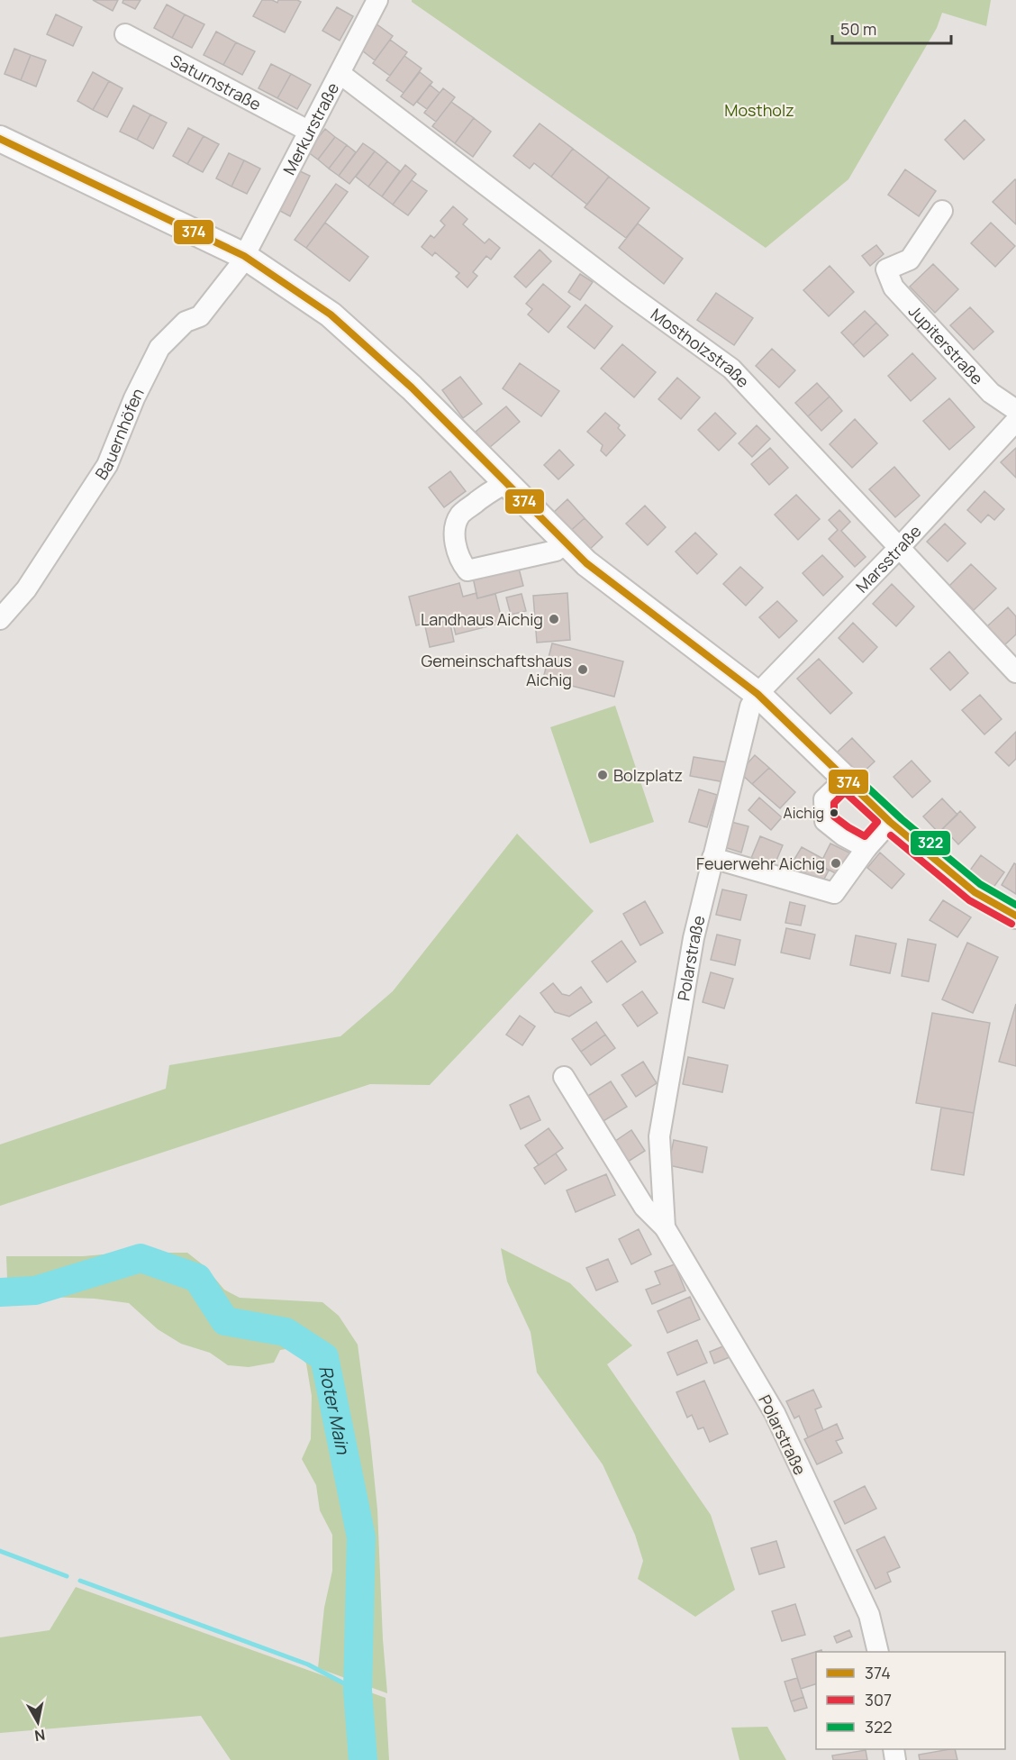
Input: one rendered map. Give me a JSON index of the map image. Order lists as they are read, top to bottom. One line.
{"streets":{"street":["Saturnstraße","Merkurstraße","Jupiterstraße","Mostholzstraße","Bauernhöfen","Marsstraße","Polarstraße"]},"crossings":[["Saturnstraße","Merkurstraße"],["Merkurstraße","Mostholzstraße"],["Merkurstraße","Bauernhöfen"],["Mostholzstraße","Marsstraße"],["Marsstraße","Polarstraße"]],"water":["Roter Main"],"parks":["Mostholz"],"places":["Landhaus Aichig","Gemeinschaftshaus Aichig","Bolzplatz","Aichig","Feuerwehr Aichig"],"lines":["transit line 374","transit line 322","transit line 307"],"legend":["374","307","322"],"scale_bar":"50 m","north":"bottom"}
